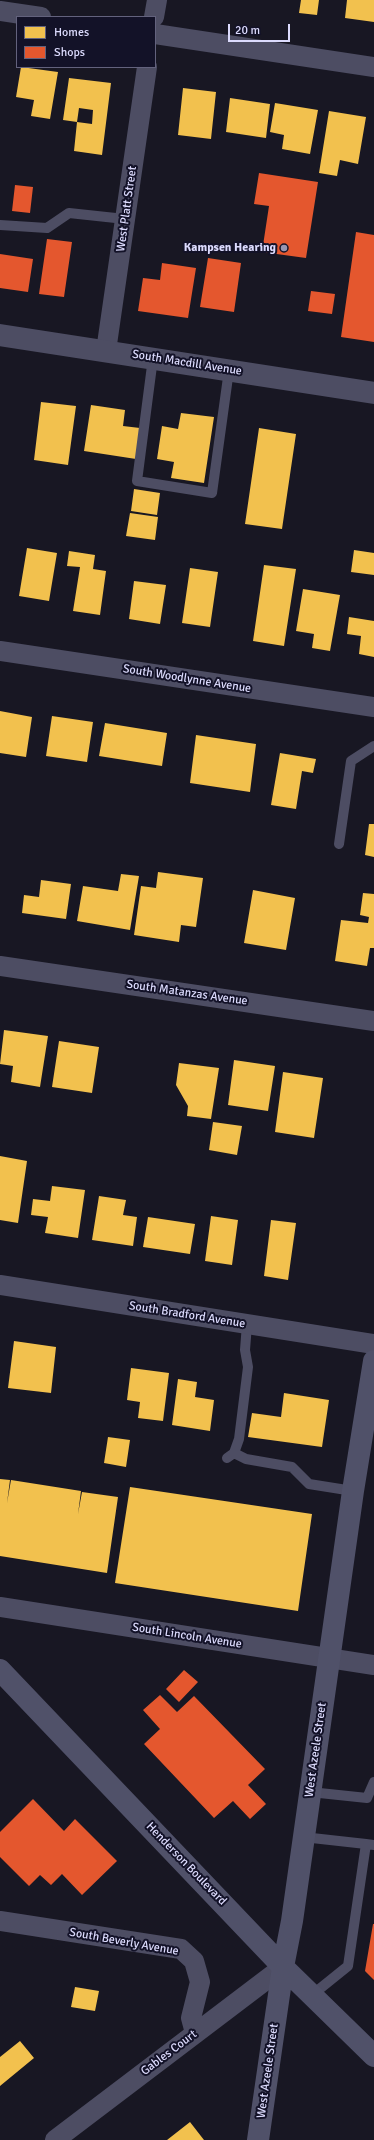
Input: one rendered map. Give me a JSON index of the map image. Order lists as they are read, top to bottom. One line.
{"streets":{"main road":["West Azeele Street","Henderson Boulevard"],"street":["West Platt Street","South Macdill Avenue","South Woodlynne Avenue","South Matanzas Avenue","South Bradford Avenue","South Lincoln Avenue","South Beverly Avenue","Gables Court"]},"crossings":[["West Platt Street","South Macdill Avenue"],["South Lincoln Avenue","West Azeele Street"],["West Azeele Street","Henderson Boulevard"],["West Azeele Street","Gables Court"],["Henderson Boulevard","Gables Court"],["South Beverly Avenue","Gables Court"]],"places":["Kampsen Hearing"],"legend":["Homes","Shops"],"scale_bar":"20 m"}
